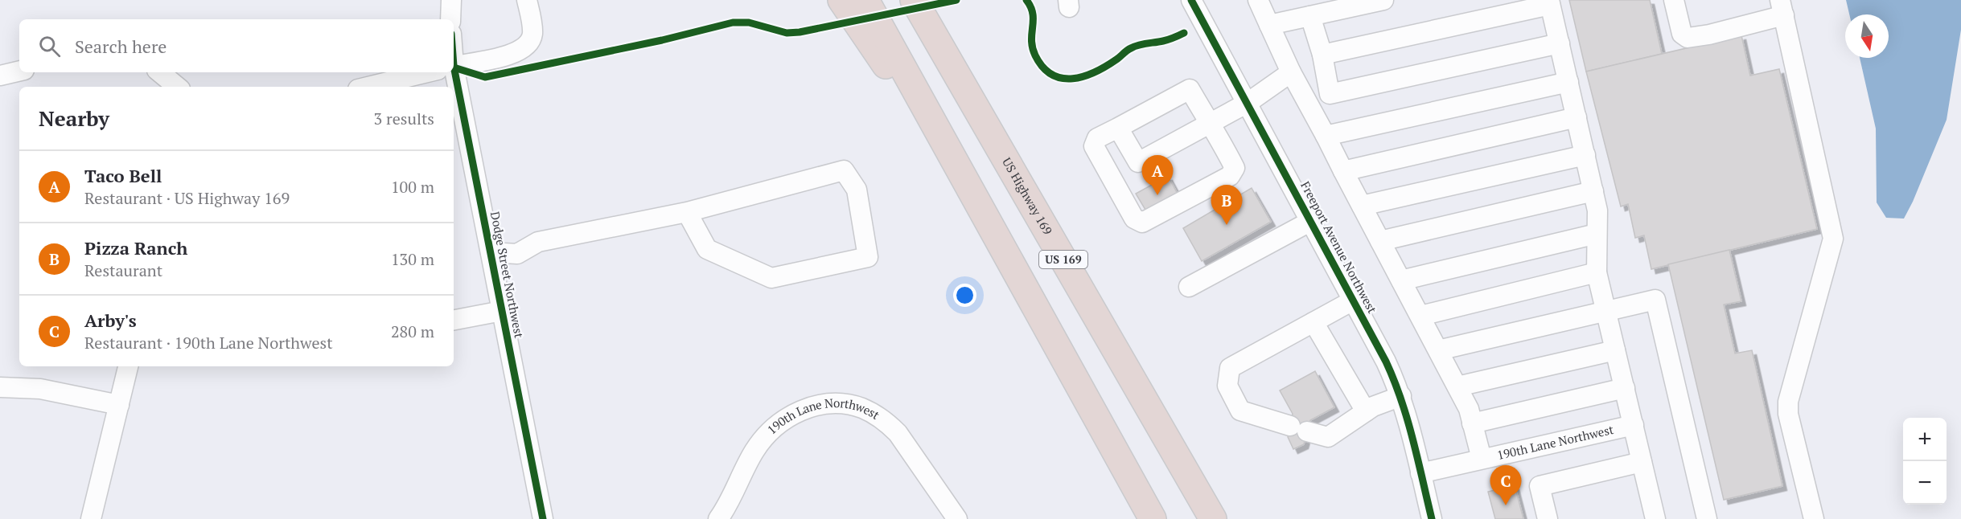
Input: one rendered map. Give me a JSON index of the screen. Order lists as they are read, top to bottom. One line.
{"streets":{"highway":["US Highway 169","US 169"],"street":["Freeport Avenue Northwest","Dodge Street Northwest","190th Lane Northwest"]},"crossings":[["Freeport Avenue Northwest","190th Lane Northwest"]],"north":"bottom","page":{"search":"Search here","heading":["Nearby","3 results"],"list":[{"mark":"A","name":"Taco Bell","note":"Restaurant · US Highway 169","value":"100 m"},{"mark":"B","name":"Pizza Ranch","note":"Restaurant","value":"130 m"},{"mark":"C","name":"Arby's","note":"Restaurant · 190th Lane Northwest","value":"280 m"}],"pins":["A","B","C"],"map_buttons":["+","−"]}}
